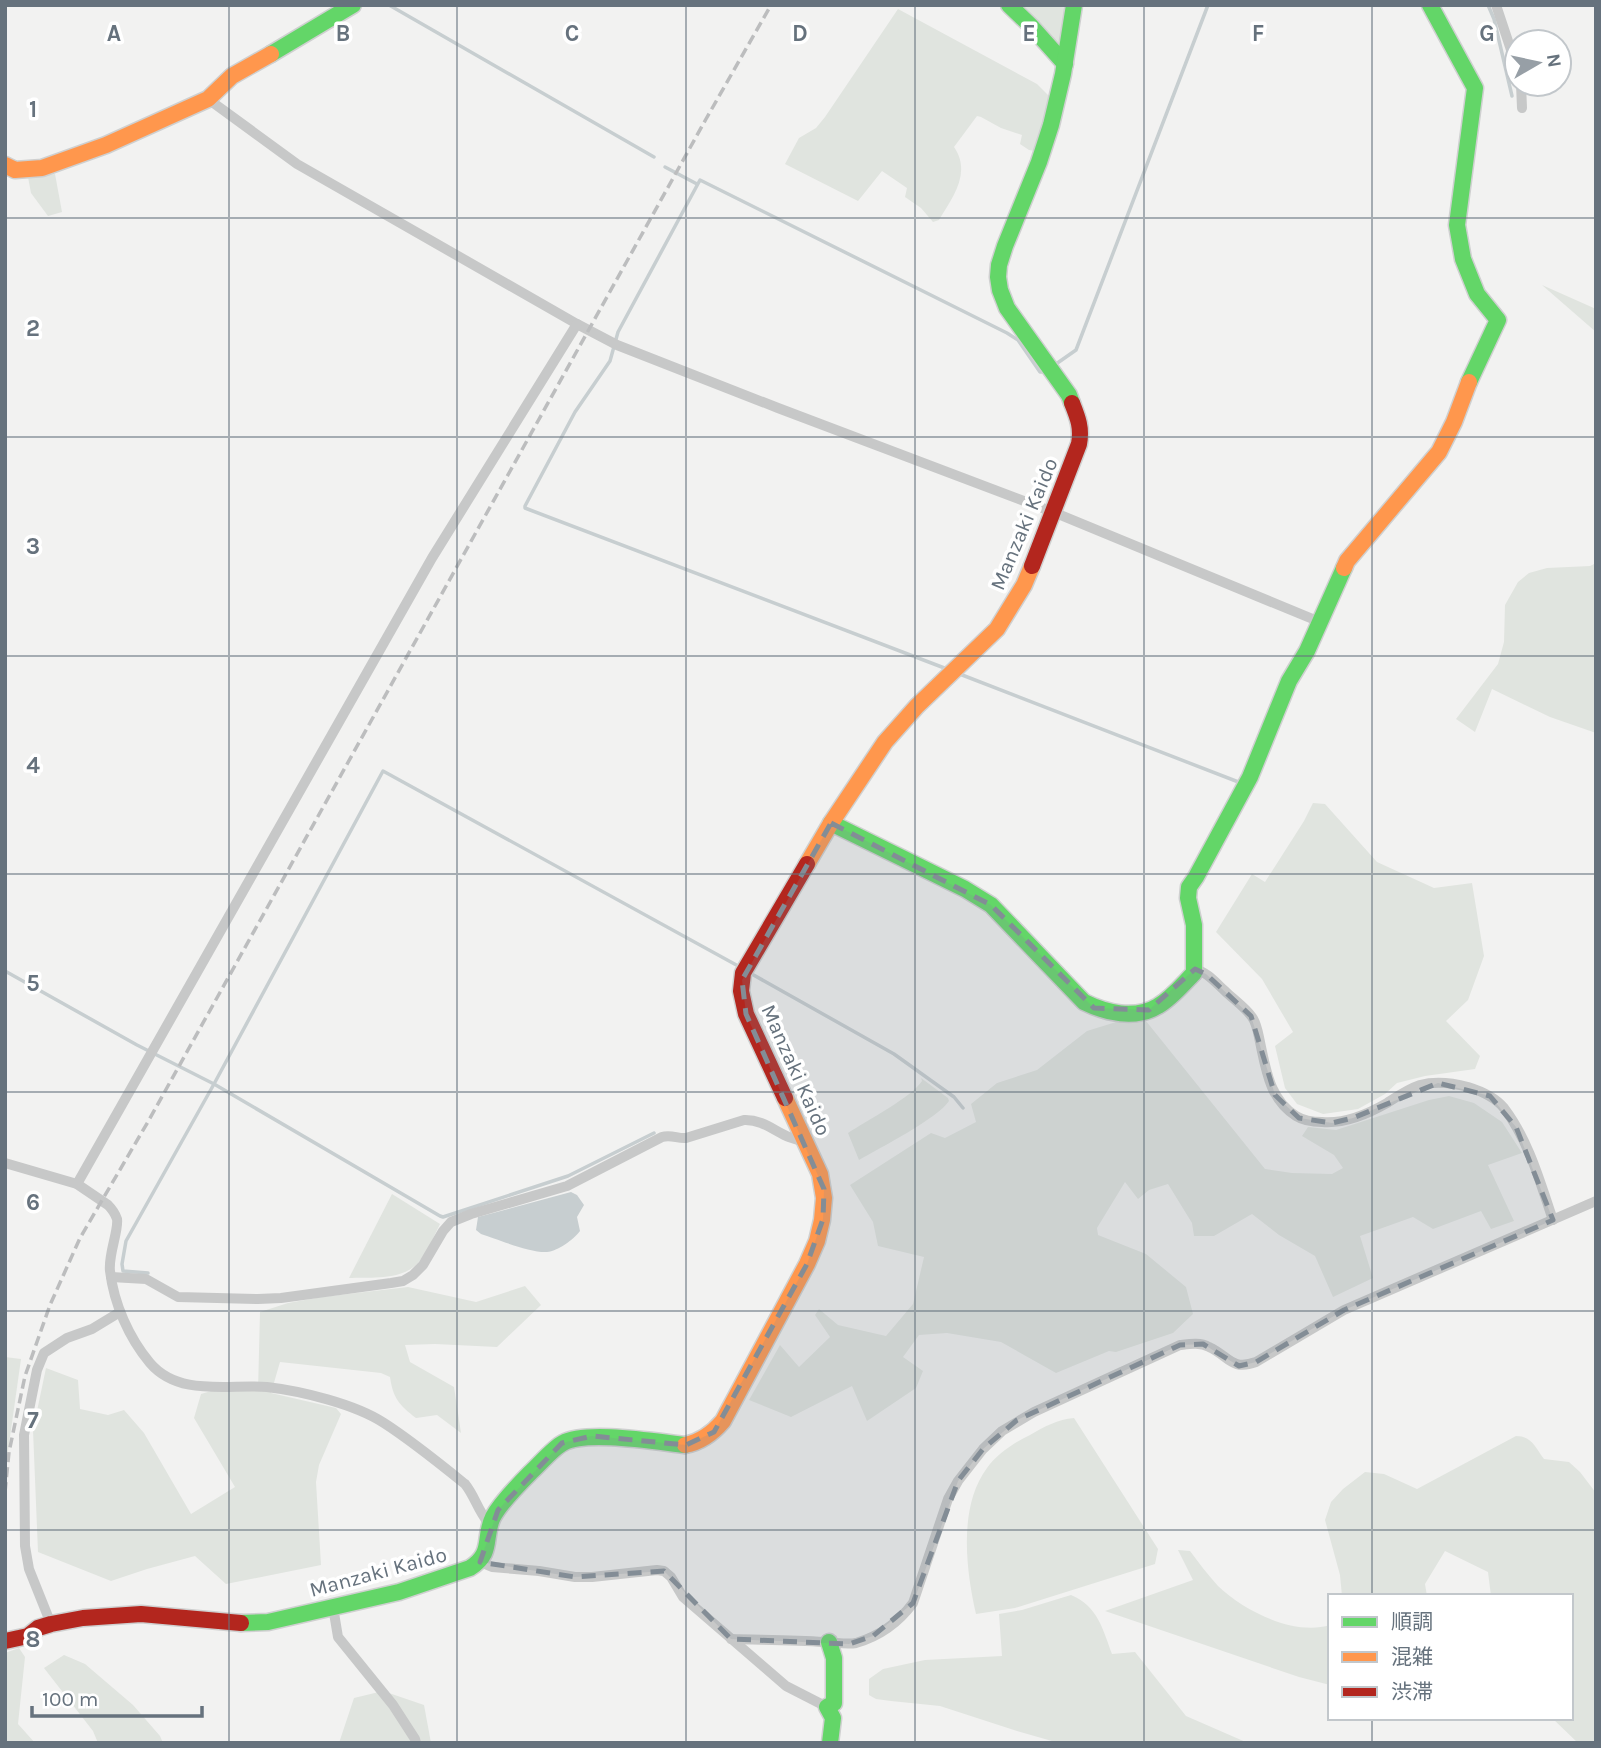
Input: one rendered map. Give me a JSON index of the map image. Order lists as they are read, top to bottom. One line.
{"streets":{"main road":["Manzaki Kaido"]},"legend":["順調","混雑","渋滞"],"scale_bar":"100 m","north":"right","grid":{"columns":["A","B","C","D","E","F","G"],"rows":["1","2","3","4","5","6","7","8"]}}
